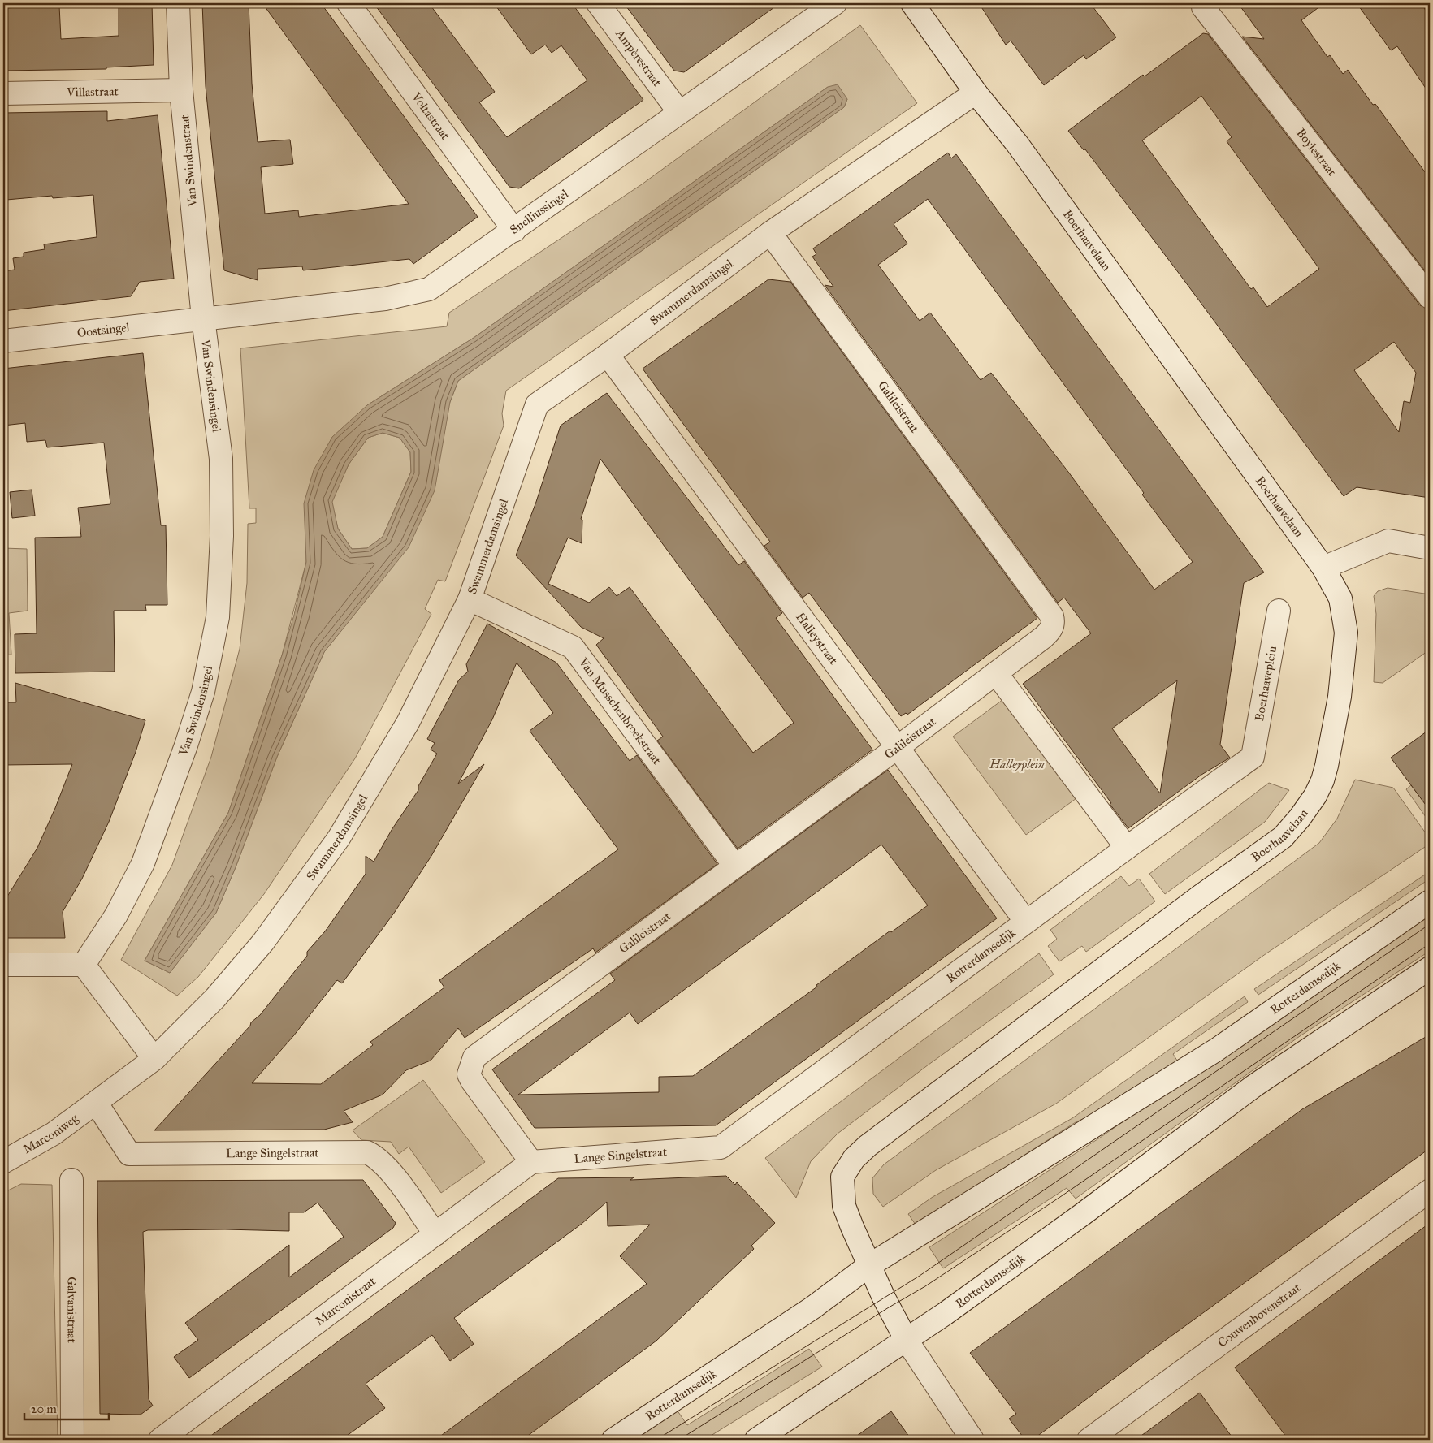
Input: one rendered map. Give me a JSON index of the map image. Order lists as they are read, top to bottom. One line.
{"streets":{"street":["Ampèrestraat","Villastraat","Voltastraat","Boylestraat","Van Swindenstraat","Snelliussingel","Boerhaavelaan","Swammerdamsingel","Oostsingel","Van Swindensingel","Galileistraat","Halleystraat","Boerhaaveplein","Van Musschenbroekstraat","Rotterdamsedijk","Marconiweg","Lange Singelstraat","Marconistraat","Galvanistraat","Couwenhovenstraat"]},"crossings":[["Ampèrestraat","Snelliussingel"],["Villastraat","Van Swindenstraat"],["Voltastraat","Snelliussingel"],["Van Swindenstraat","Snelliussingel"],["Van Swindenstraat","Oostsingel"],["Van Swindenstraat","Van Swindensingel"],["Snelliussingel","Oostsingel"],["Snelliussingel","Van Swindensingel"],["Boerhaavelaan","Swammerdamsingel"],["Boerhaavelaan","Rotterdamsedijk"],["Swammerdamsingel","Galileistraat"],["Swammerdamsingel","Halleystraat"],["Swammerdamsingel","Van Musschenbroekstraat"],["Swammerdamsingel","Marconiweg"],["Swammerdamsingel","Lange Singelstraat"],["Oostsingel","Van Swindensingel"],["Galileistraat","Halleystraat"],["Galileistraat","Van Musschenbroekstraat"],["Galileistraat","Lange Singelstraat"],["Galileistraat","Marconistraat"],["Halleystraat","Rotterdamsedijk"],["Boerhaaveplein","Rotterdamsedijk"],["Rotterdamsedijk","Lange Singelstraat"],["Marconiweg","Lange Singelstraat"],["Lange Singelstraat","Marconistraat"]],"parks":["Halleyplein"],"scale_bar":"20 m"}
